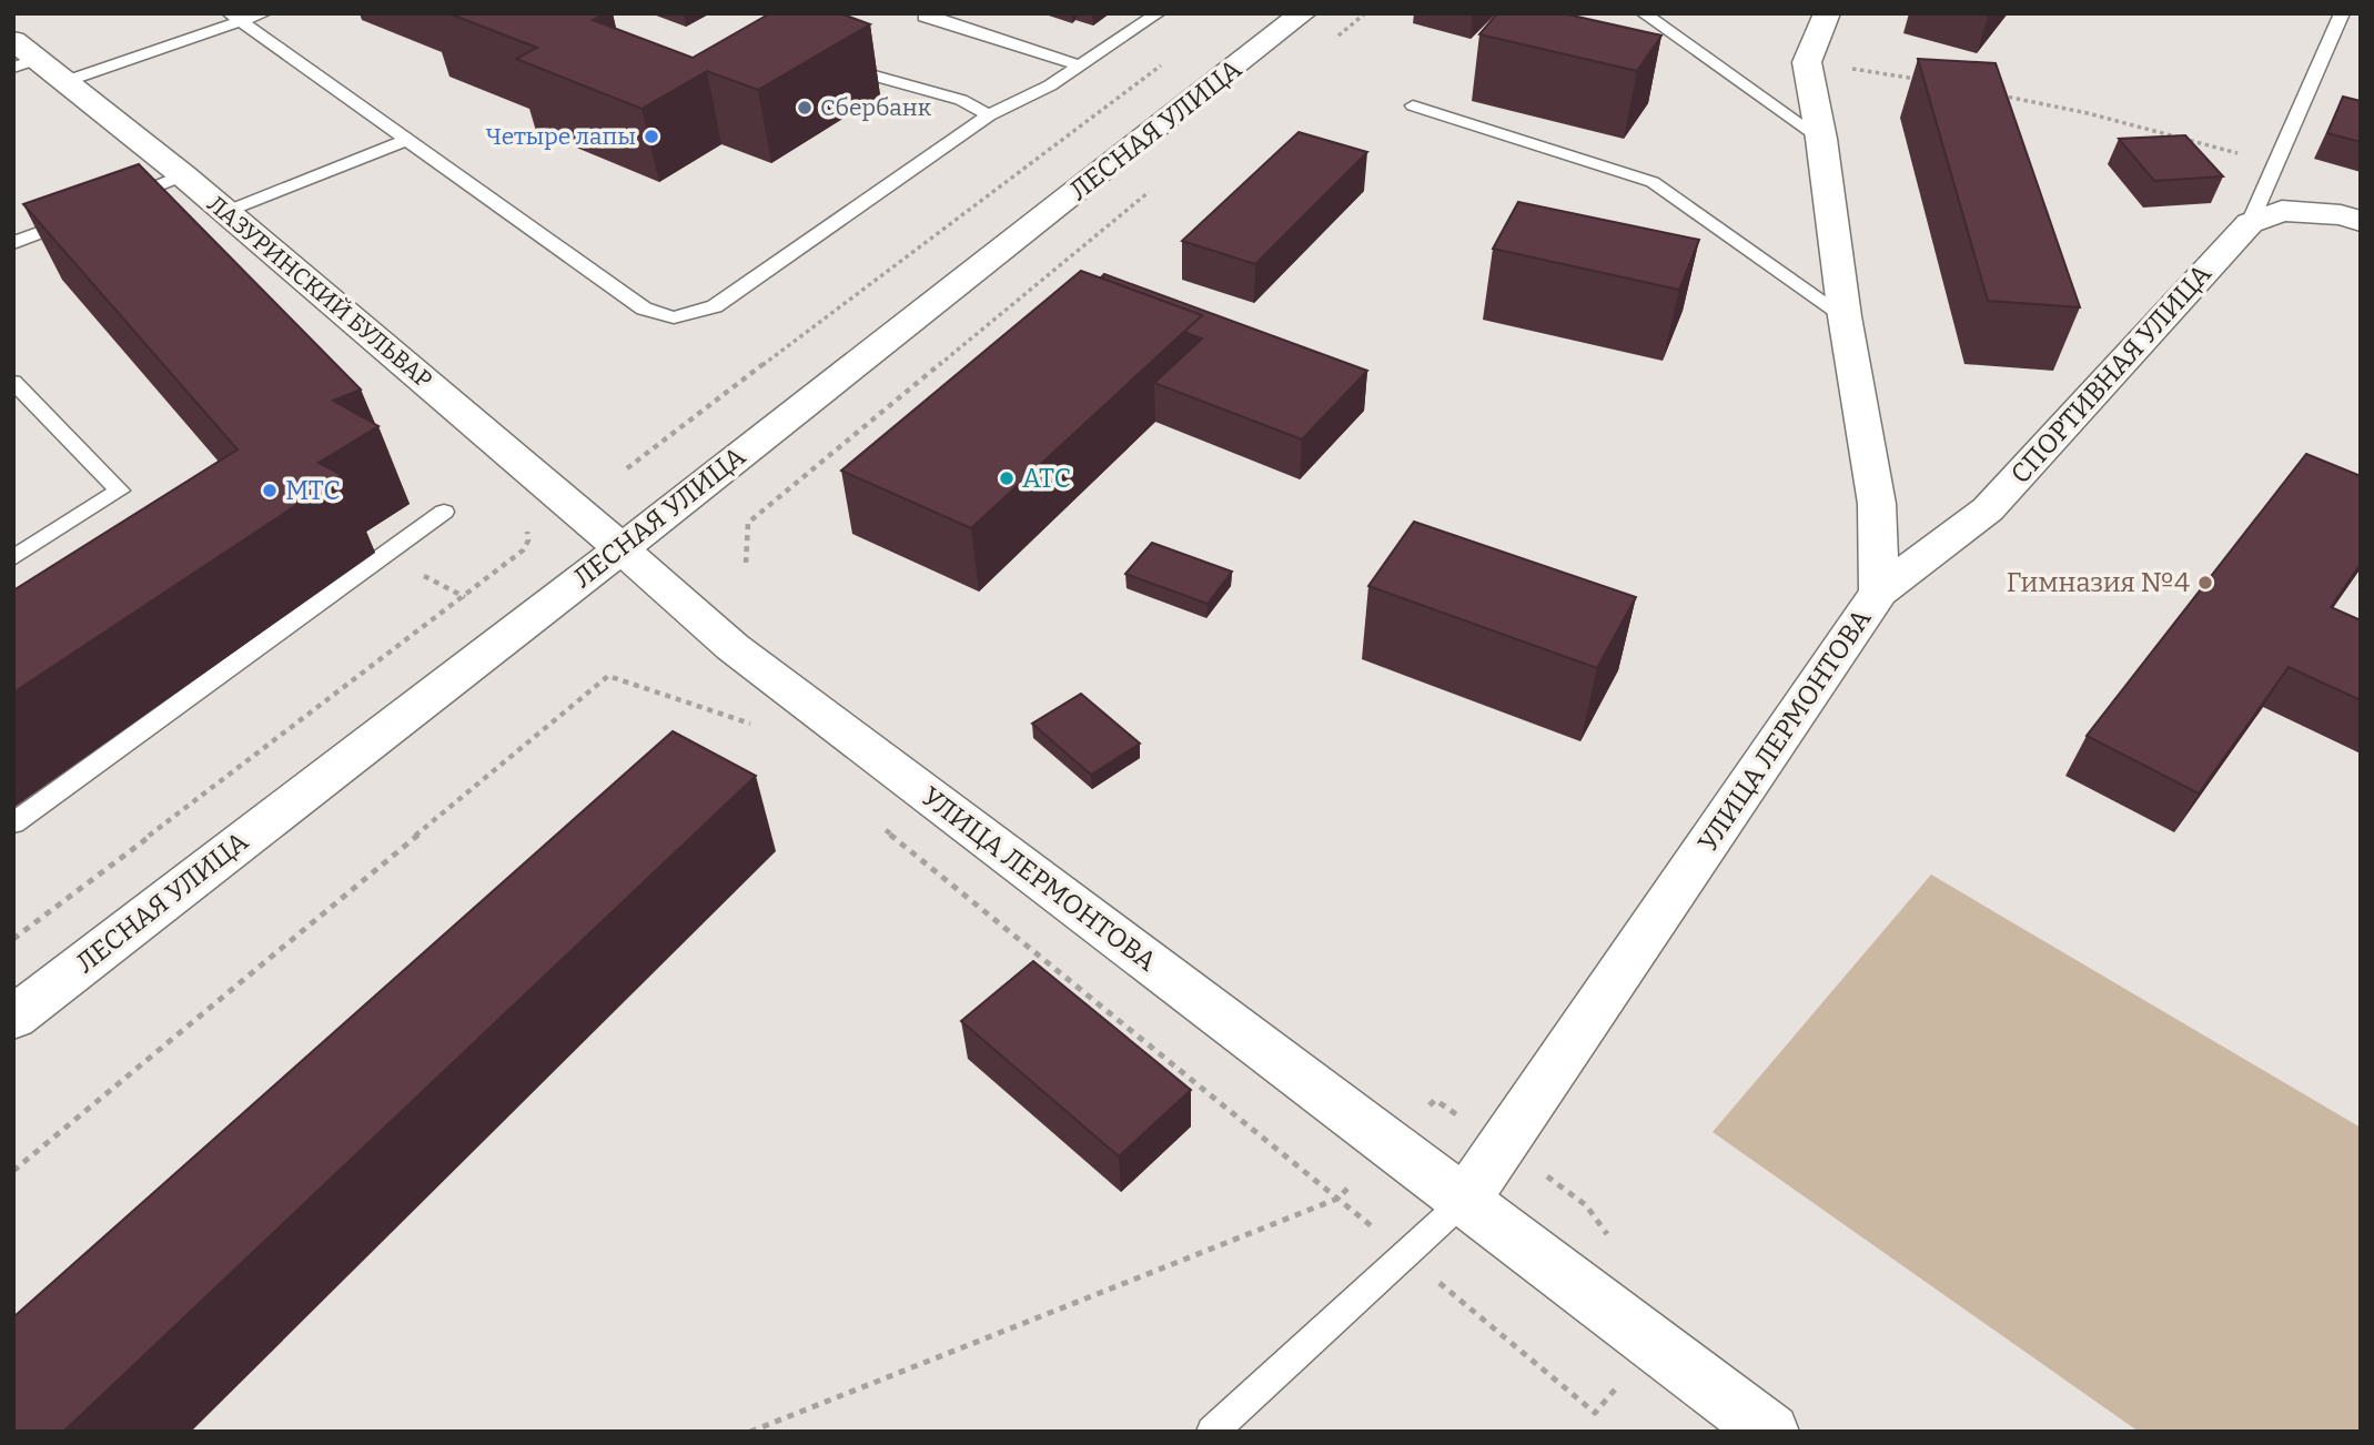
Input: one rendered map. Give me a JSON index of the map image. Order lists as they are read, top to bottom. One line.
{"streets":{"street":["ЛЕСНАЯ УЛИЦА","ЛАЗУРИНСКИЙ БУЛЬВАР","СПОРТИВНАЯ УЛИЦА","УЛИЦА ЛЕРМОНТОВА"]},"crossings":[["ЛЕСНАЯ УЛИЦА","ЛАЗУРИНСКИЙ БУЛЬВАР"],["ЛЕСНАЯ УЛИЦА","УЛИЦА ЛЕРМОНТОВА"],["ЛАЗУРИНСКИЙ БУЛЬВАР","УЛИЦА ЛЕРМОНТОВА"],["СПОРТИВНАЯ УЛИЦА","УЛИЦА ЛЕРМОНТОВА"]],"places":["Сбербанк","Четыре лапы","АТС","МТС","Гимназия №4"]}
